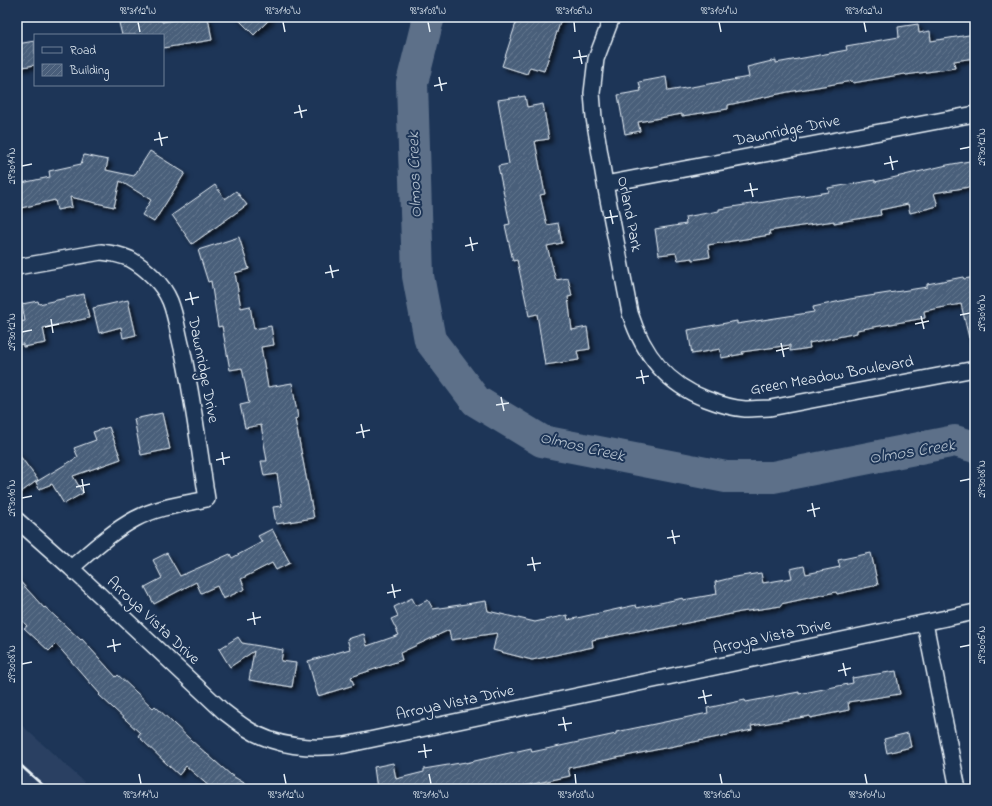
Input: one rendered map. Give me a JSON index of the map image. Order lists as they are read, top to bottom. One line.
{"streets":{"street":["Dawnridge Drive","Orland Park","Green Meadow Boulevard","Arroya Vista Drive"]},"crossings":[["Dawnridge Drive","Orland Park"],["Dawnridge Drive","Arroya Vista Drive"],["Orland Park","Green Meadow Boulevard"]],"water":["Olmos Creek"],"legend":["Road","Building"],"coordinates":["98°31'12\"W","98°31'10\"W","98°31'08\"W","98°31'06\"W","98°31'04\"W","98°31'02\"W","29°30'12\"N","29°30'14\"N","29°30'10\"N","29°30'08\"N","29°30'06\"N","98°31'14\"W"]}
